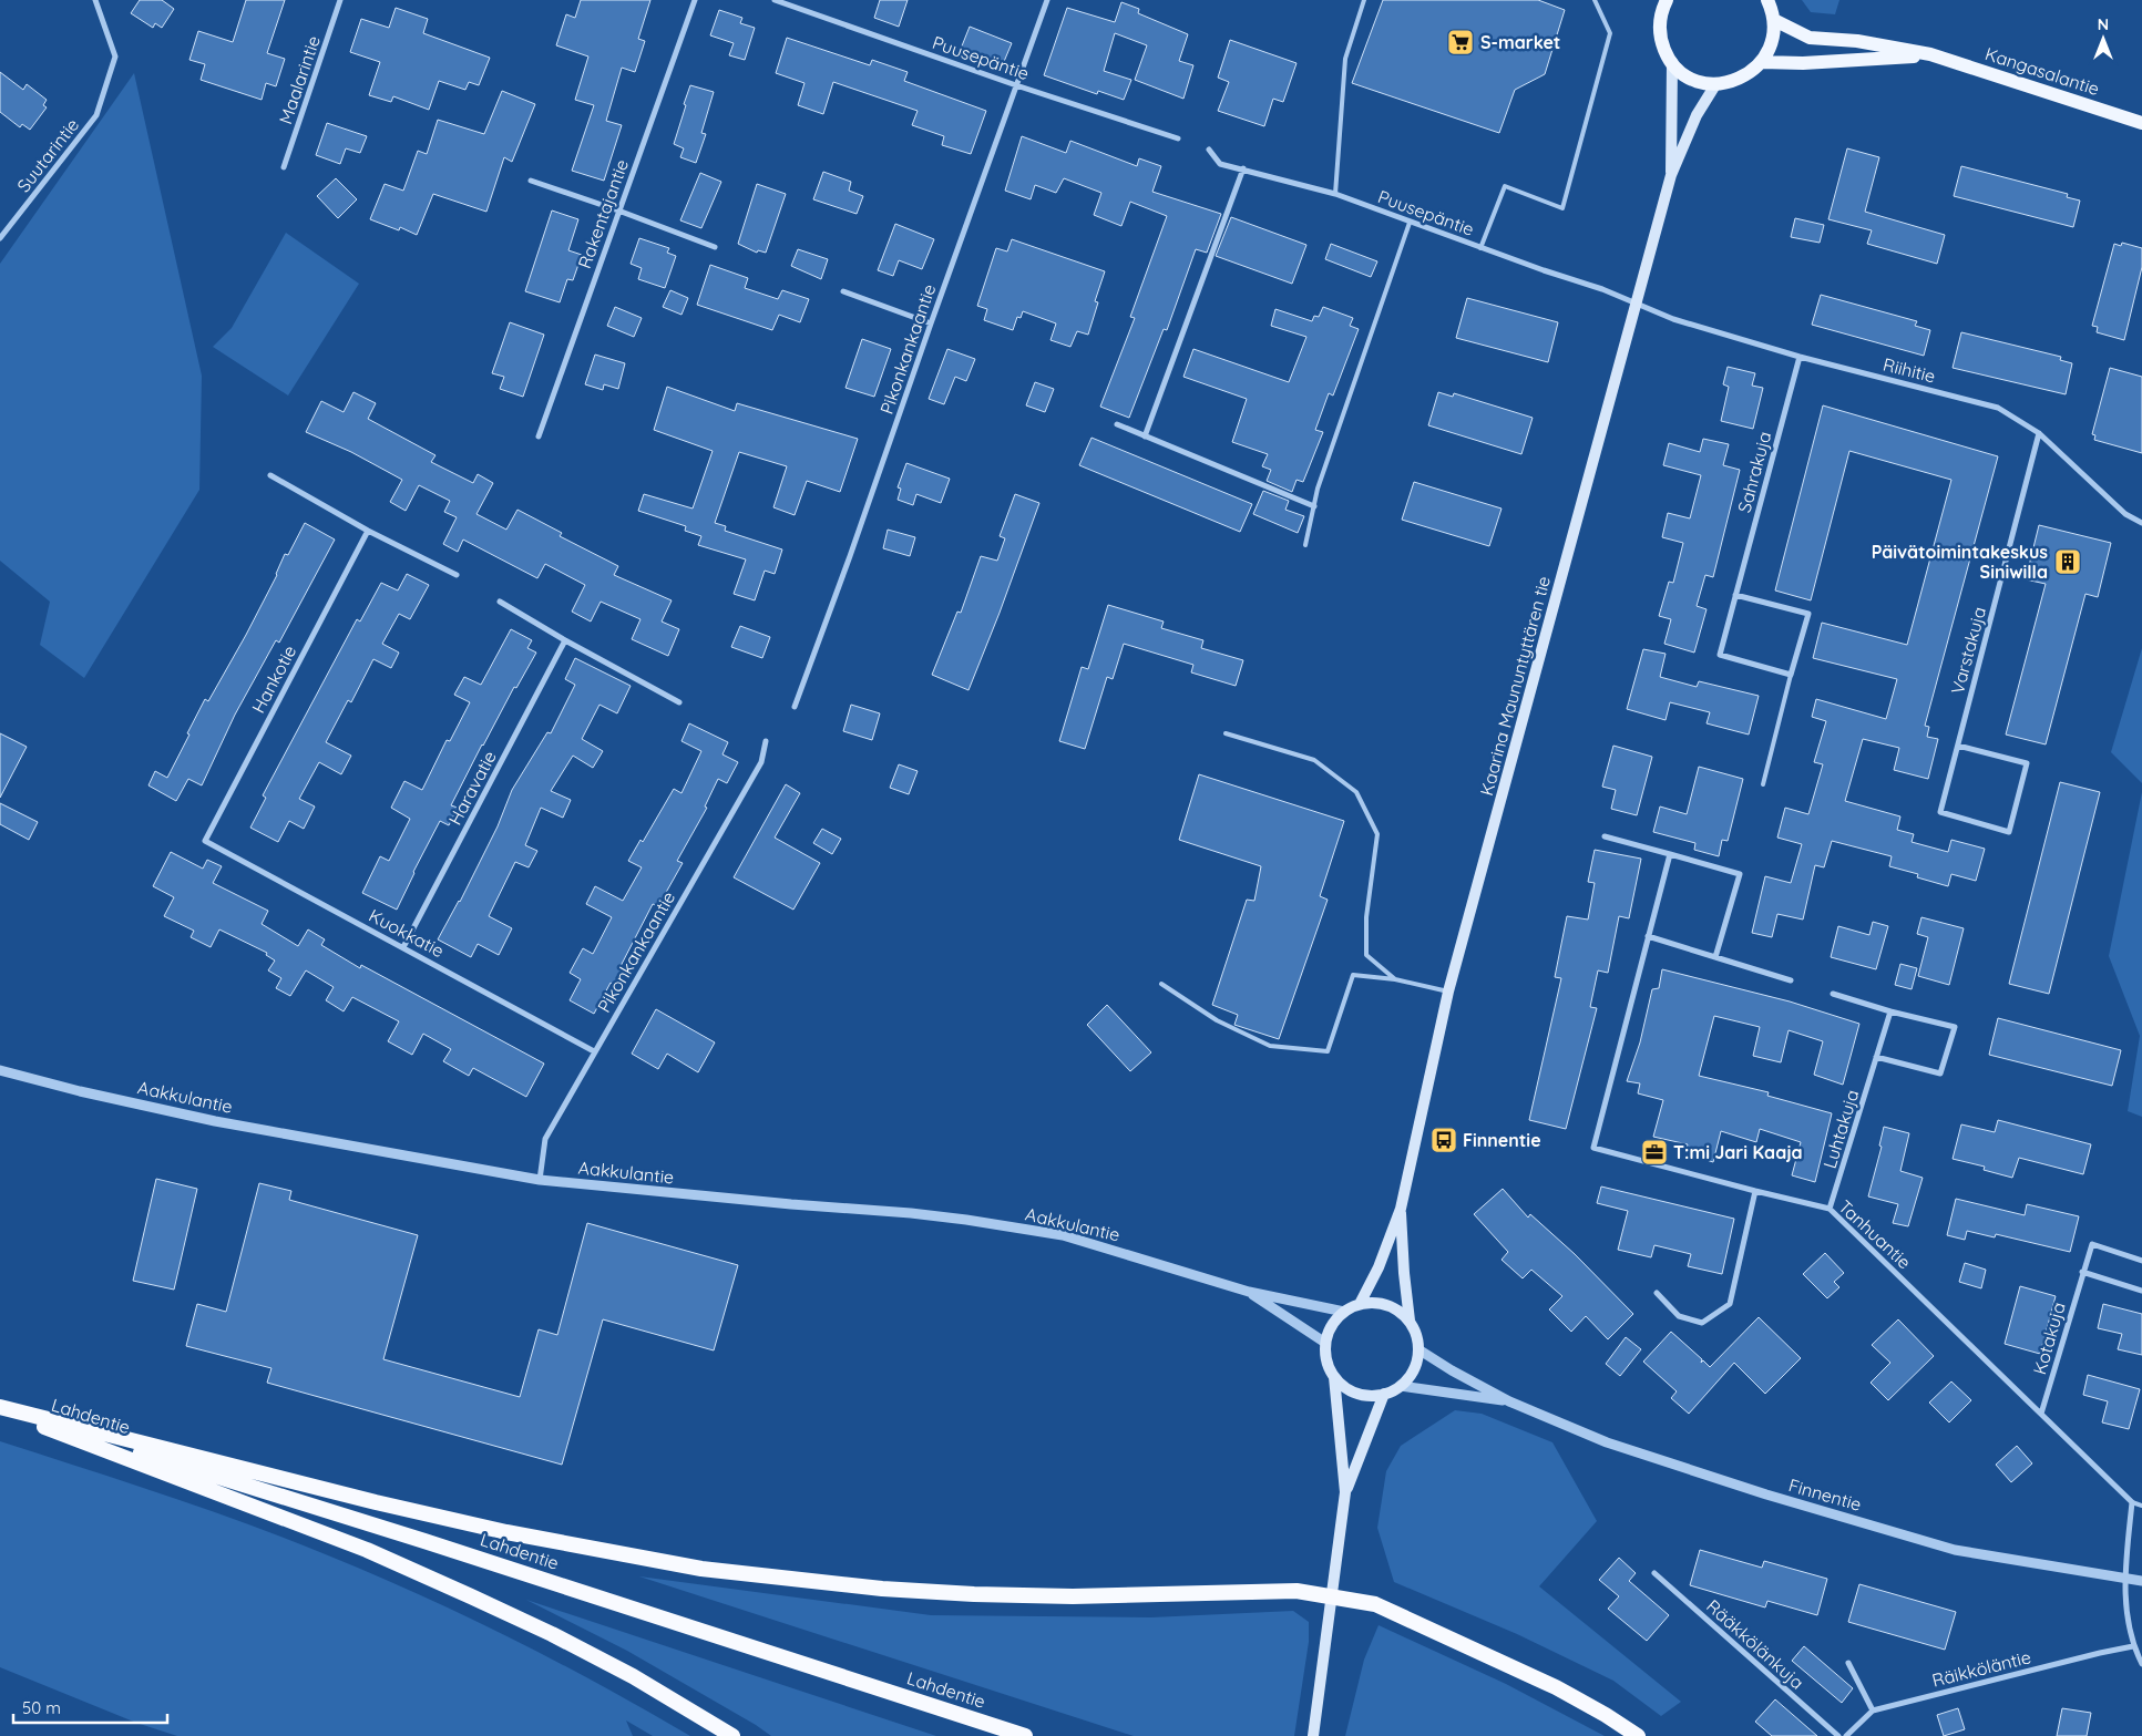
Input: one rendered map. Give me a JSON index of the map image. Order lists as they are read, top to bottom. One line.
{"streets":{"highway":["Lahdentie"],"main road":["Kangasalantie","Kaarina Maununtyttären tie"],"street":["Puusepäntie","Maalarintie","Suutarintie","Rakentajantie","Pikonkankaantie","Riihitie","Sahrakuja","Varstakuja","Hankotie","Haravatie","Kuokkatie","Aakkulantie","Luhtakuja","Tanhuantie","Kotakuja","Finnentie","Rääkkölänkuja","Räikköläntie"]},"crossings":[["Puusepäntie","Pikonkankaantie"],["Puusepäntie","Riihitie"],["Puusepäntie","Kaarina Maununtyttären tie"],["Pikonkankaantie","Kuokkatie"],["Pikonkankaantie","Aakkulantie"],["Riihitie","Sahrakuja"],["Riihitie","Varstakuja"],["Riihitie","Kaarina Maununtyttären tie"],["Hankotie","Kuokkatie"],["Kaarina Maununtyttären tie","Aakkulantie"],["Kaarina Maununtyttären tie","Finnentie"],["Haravatie","Kuokkatie"],["Aakkulantie","Finnentie"],["Luhtakuja","Tanhuantie"],["Tanhuantie","Kotakuja"]],"places":{"supermarket":["S-market"],"building":["Päivätoimintakeskus Siniwilla"],"bus stop":["Finnentie"],"office":["T:mi Jari Kaaja"]},"scale_bar":"50 m","north":"top"}
